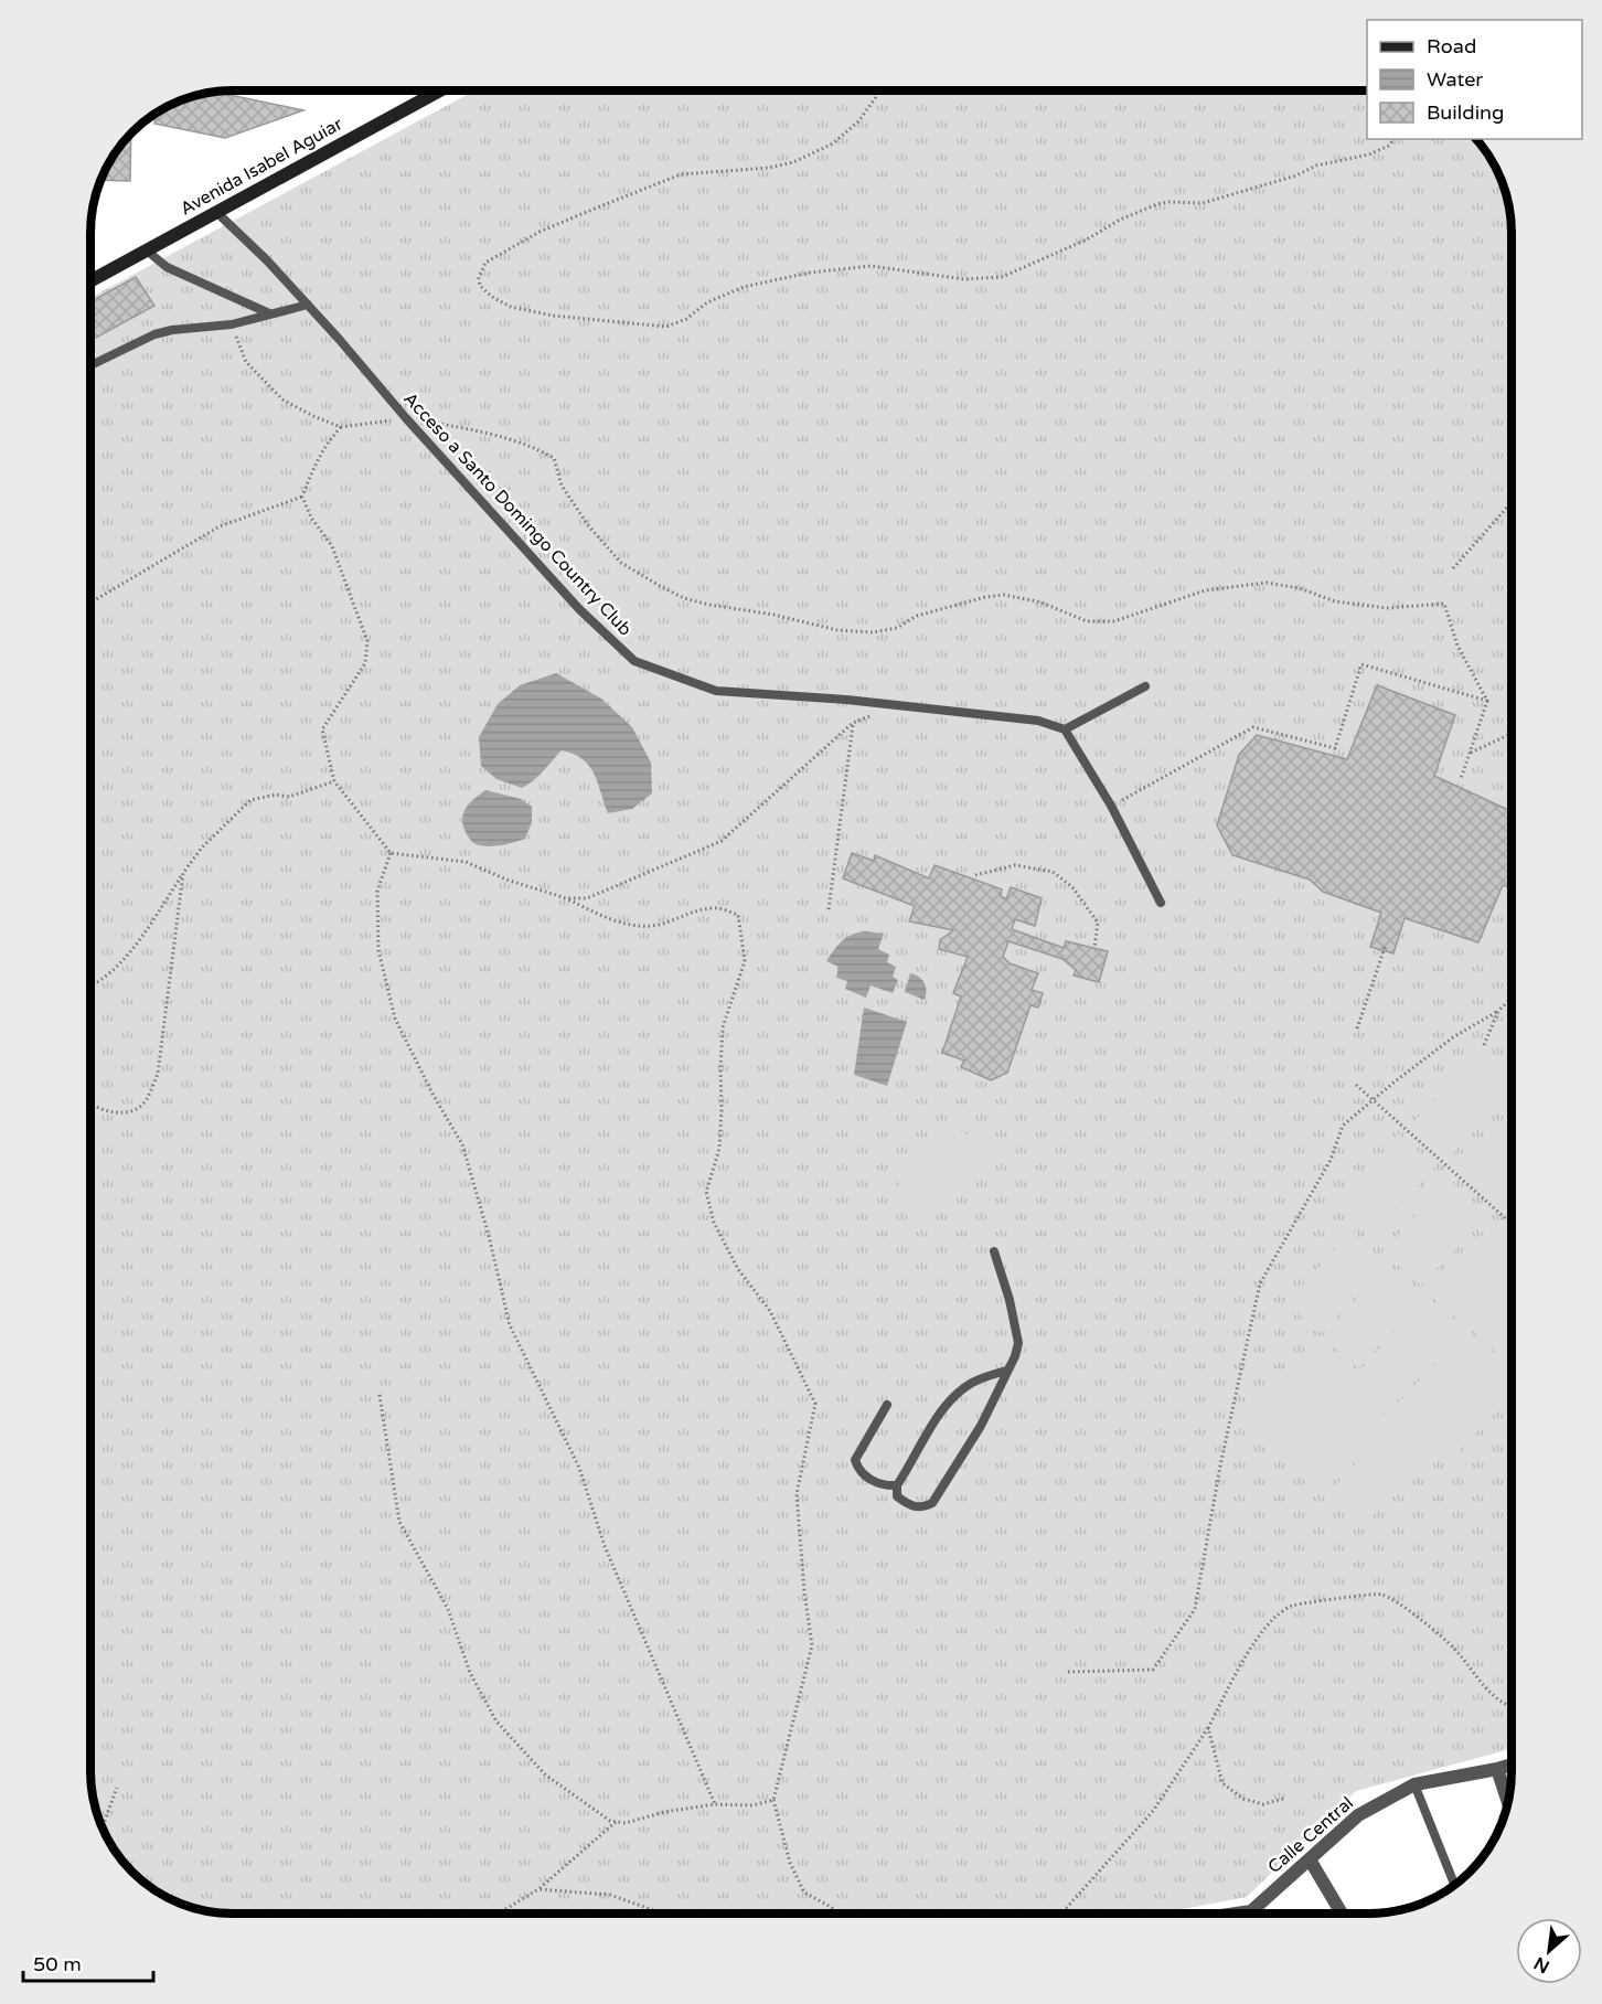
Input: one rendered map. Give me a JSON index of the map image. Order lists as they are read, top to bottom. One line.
{"streets":{"main road":["Avenida Isabel Aguiar"],"street":["Calle Central"],"lane":["Acceso a Santo Domingo Country Club"]},"crossings":[["Avenida Isabel Aguiar","Acceso a Santo Domingo Country Club"]],"legend":["Road","Water","Building"],"scale_bar":"50 m","north":"bottom left"}
